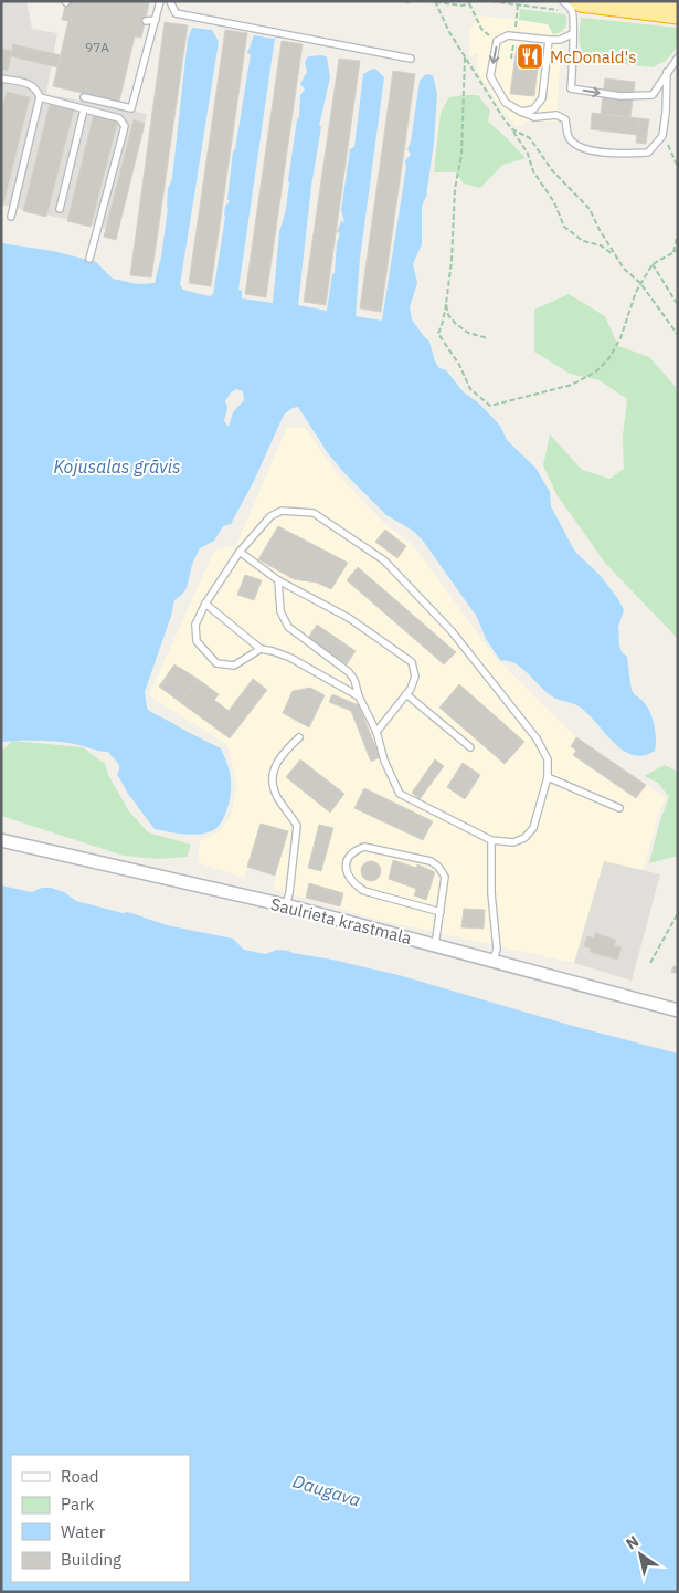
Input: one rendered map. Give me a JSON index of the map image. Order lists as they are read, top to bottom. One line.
{"streets":{"street":["Saulrieta krastmala"]},"water":["Kojusalas grāvis","Daugava"],"places":{"restaurant":["McDonald's"]},"house_numbers":["97A"],"legend":["Road","Park","Water","Building"],"north":"top left"}
